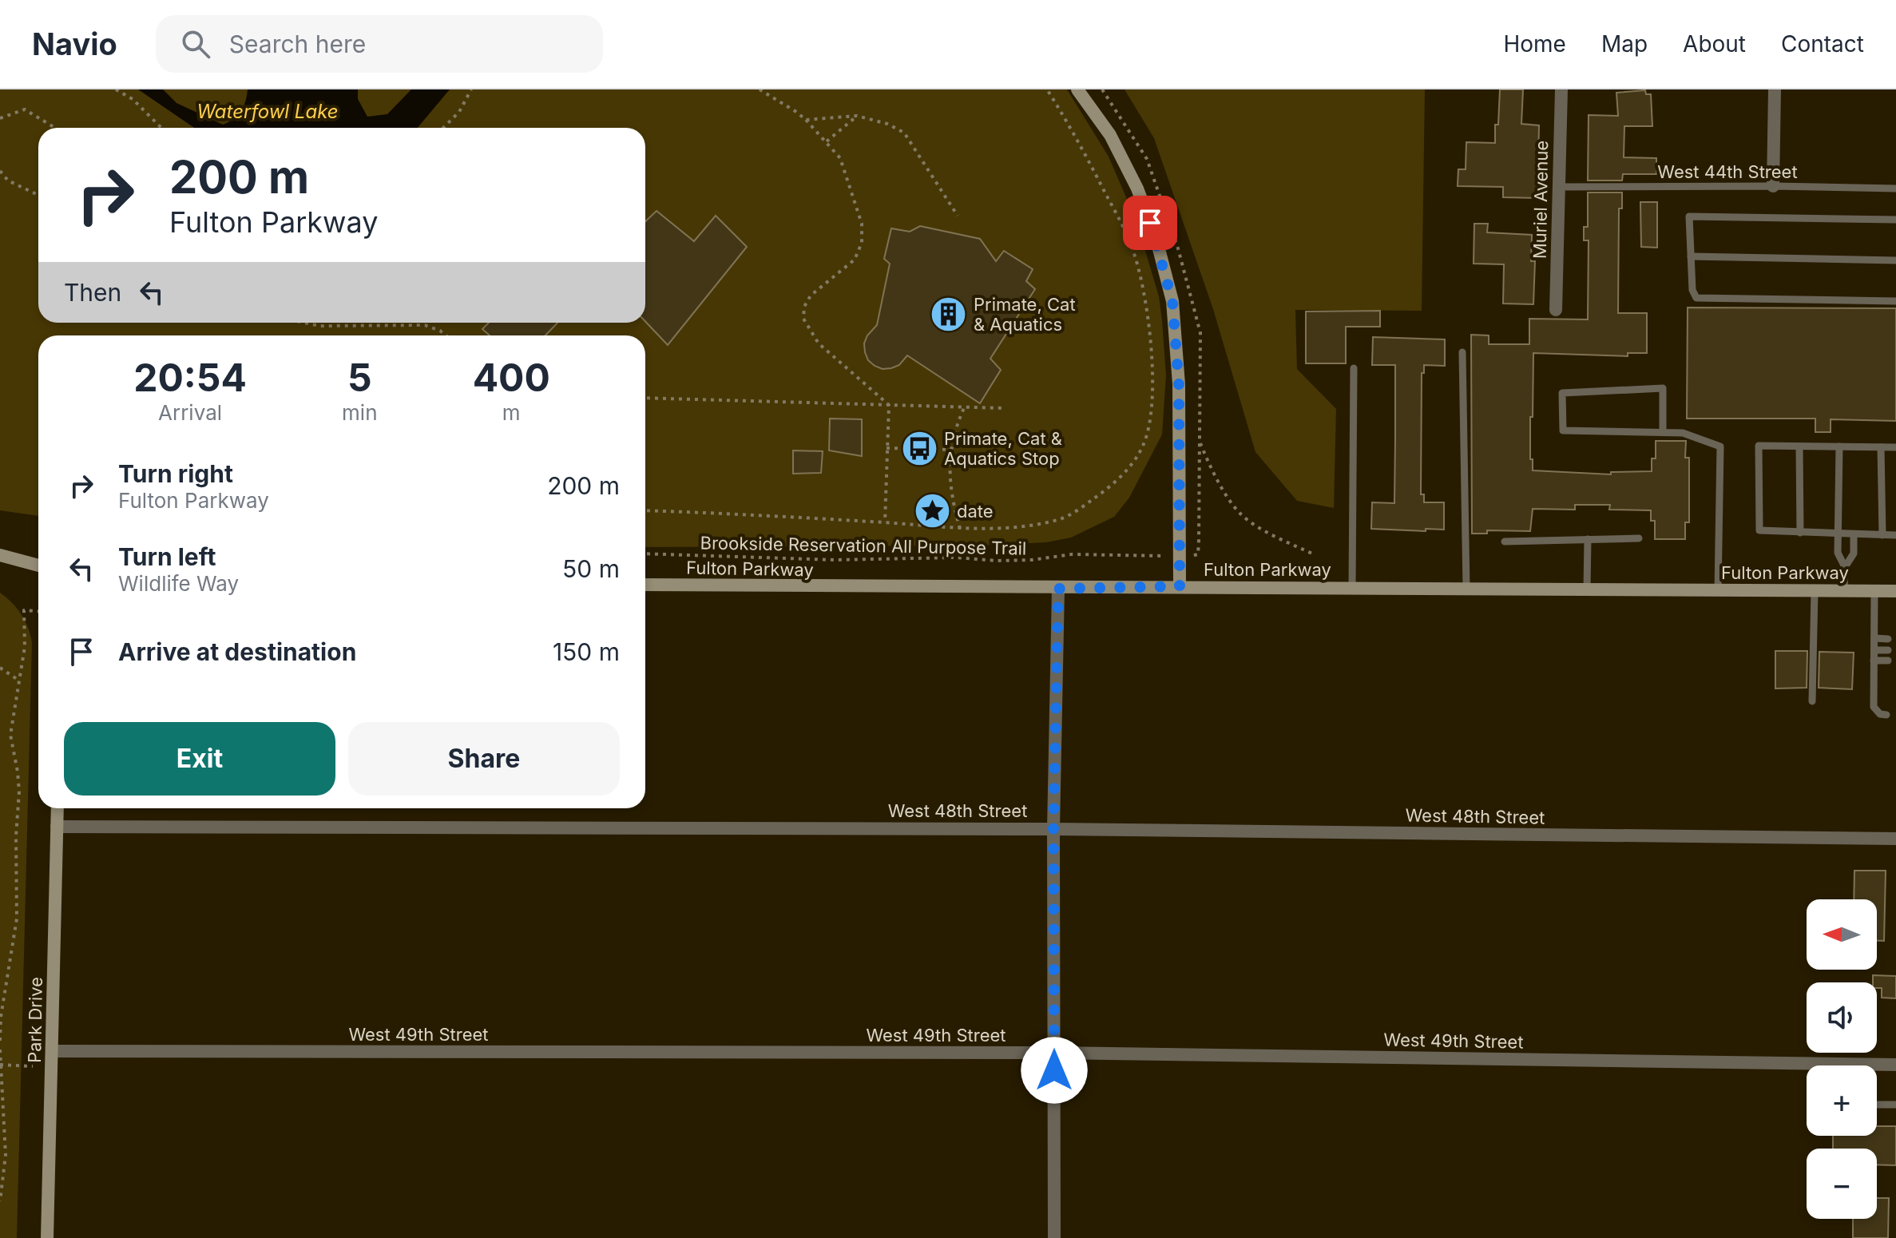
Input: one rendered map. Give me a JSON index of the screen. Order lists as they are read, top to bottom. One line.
{"streets":{"street":["Muriel Avenue","Fulton Parkway","West 48th Street","Park Drive","West 49th Street"],"lane":["West 44th Street"],"path":["Brookside Reservation All Purpose Trail"]},"crossings":[["West 44th Street","Muriel Avenue"],["West 48th Street","Park Drive"],["Park Drive","West 49th Street"]],"water":["Waterfowl Lake"],"places":{"building":["Primate, Cat & Aquatics"],"bus stop":["Primate, Cat & Aquatics Stop"],"place":["date"]},"north":"left","page":{"header":"Navio","search":"Search here","nav":["Home","Map","About","Contact"],"turn":["200 m","Fulton Parkway"],"then":"Then","eta":["20:54","Arrival","5","min","400","m"],"list":[{"name":"Turn right","note":"Fulton Parkway","value":"200 m"},{"name":"Turn left","note":"Wildlife Way","value":"50 m"},{"name":"Arrive at destination","value":"150 m"}],"buttons":["Exit","Share"],"map_buttons":["+","−"]}}
